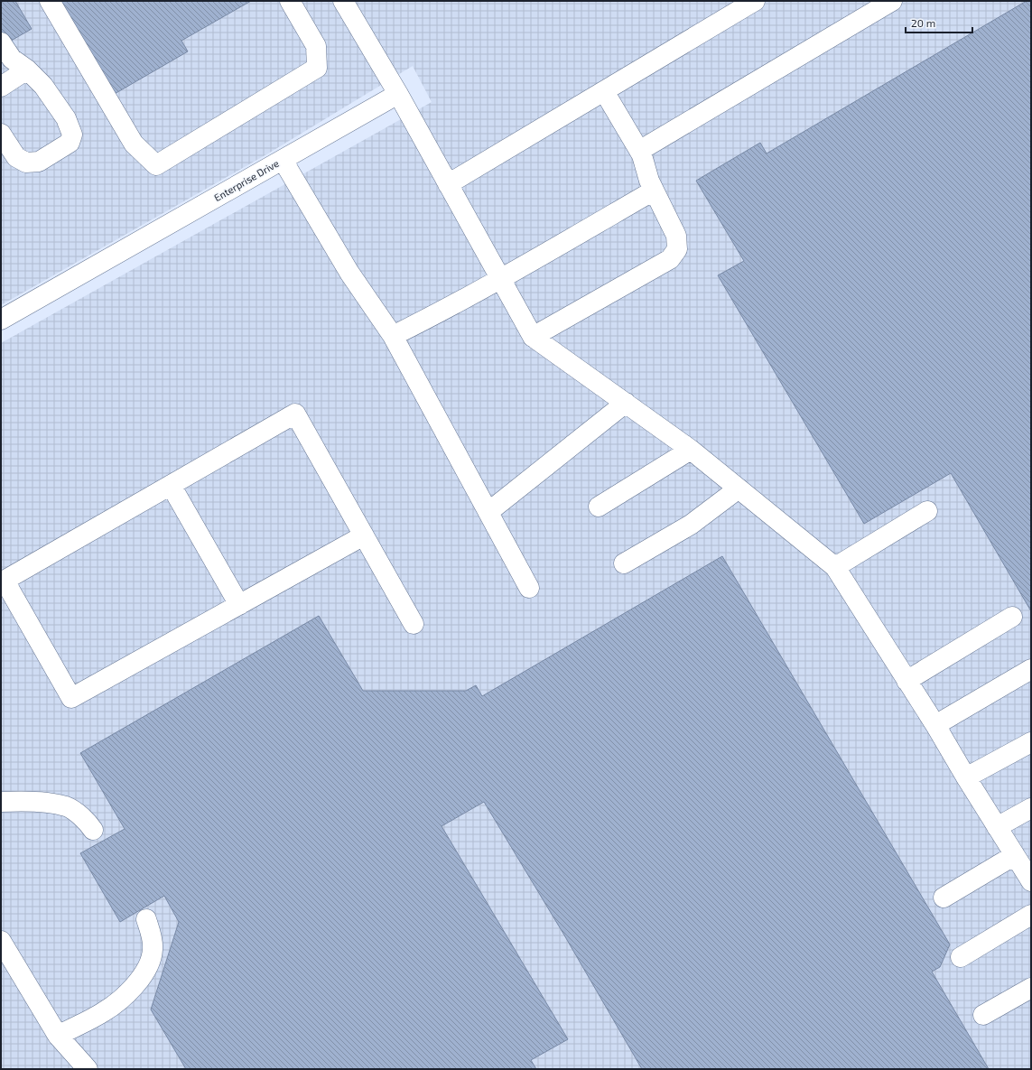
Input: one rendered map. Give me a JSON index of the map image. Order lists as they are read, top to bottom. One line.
{"streets":{"street":["Enterprise Drive"]},"scale_bar":"20 m"}
